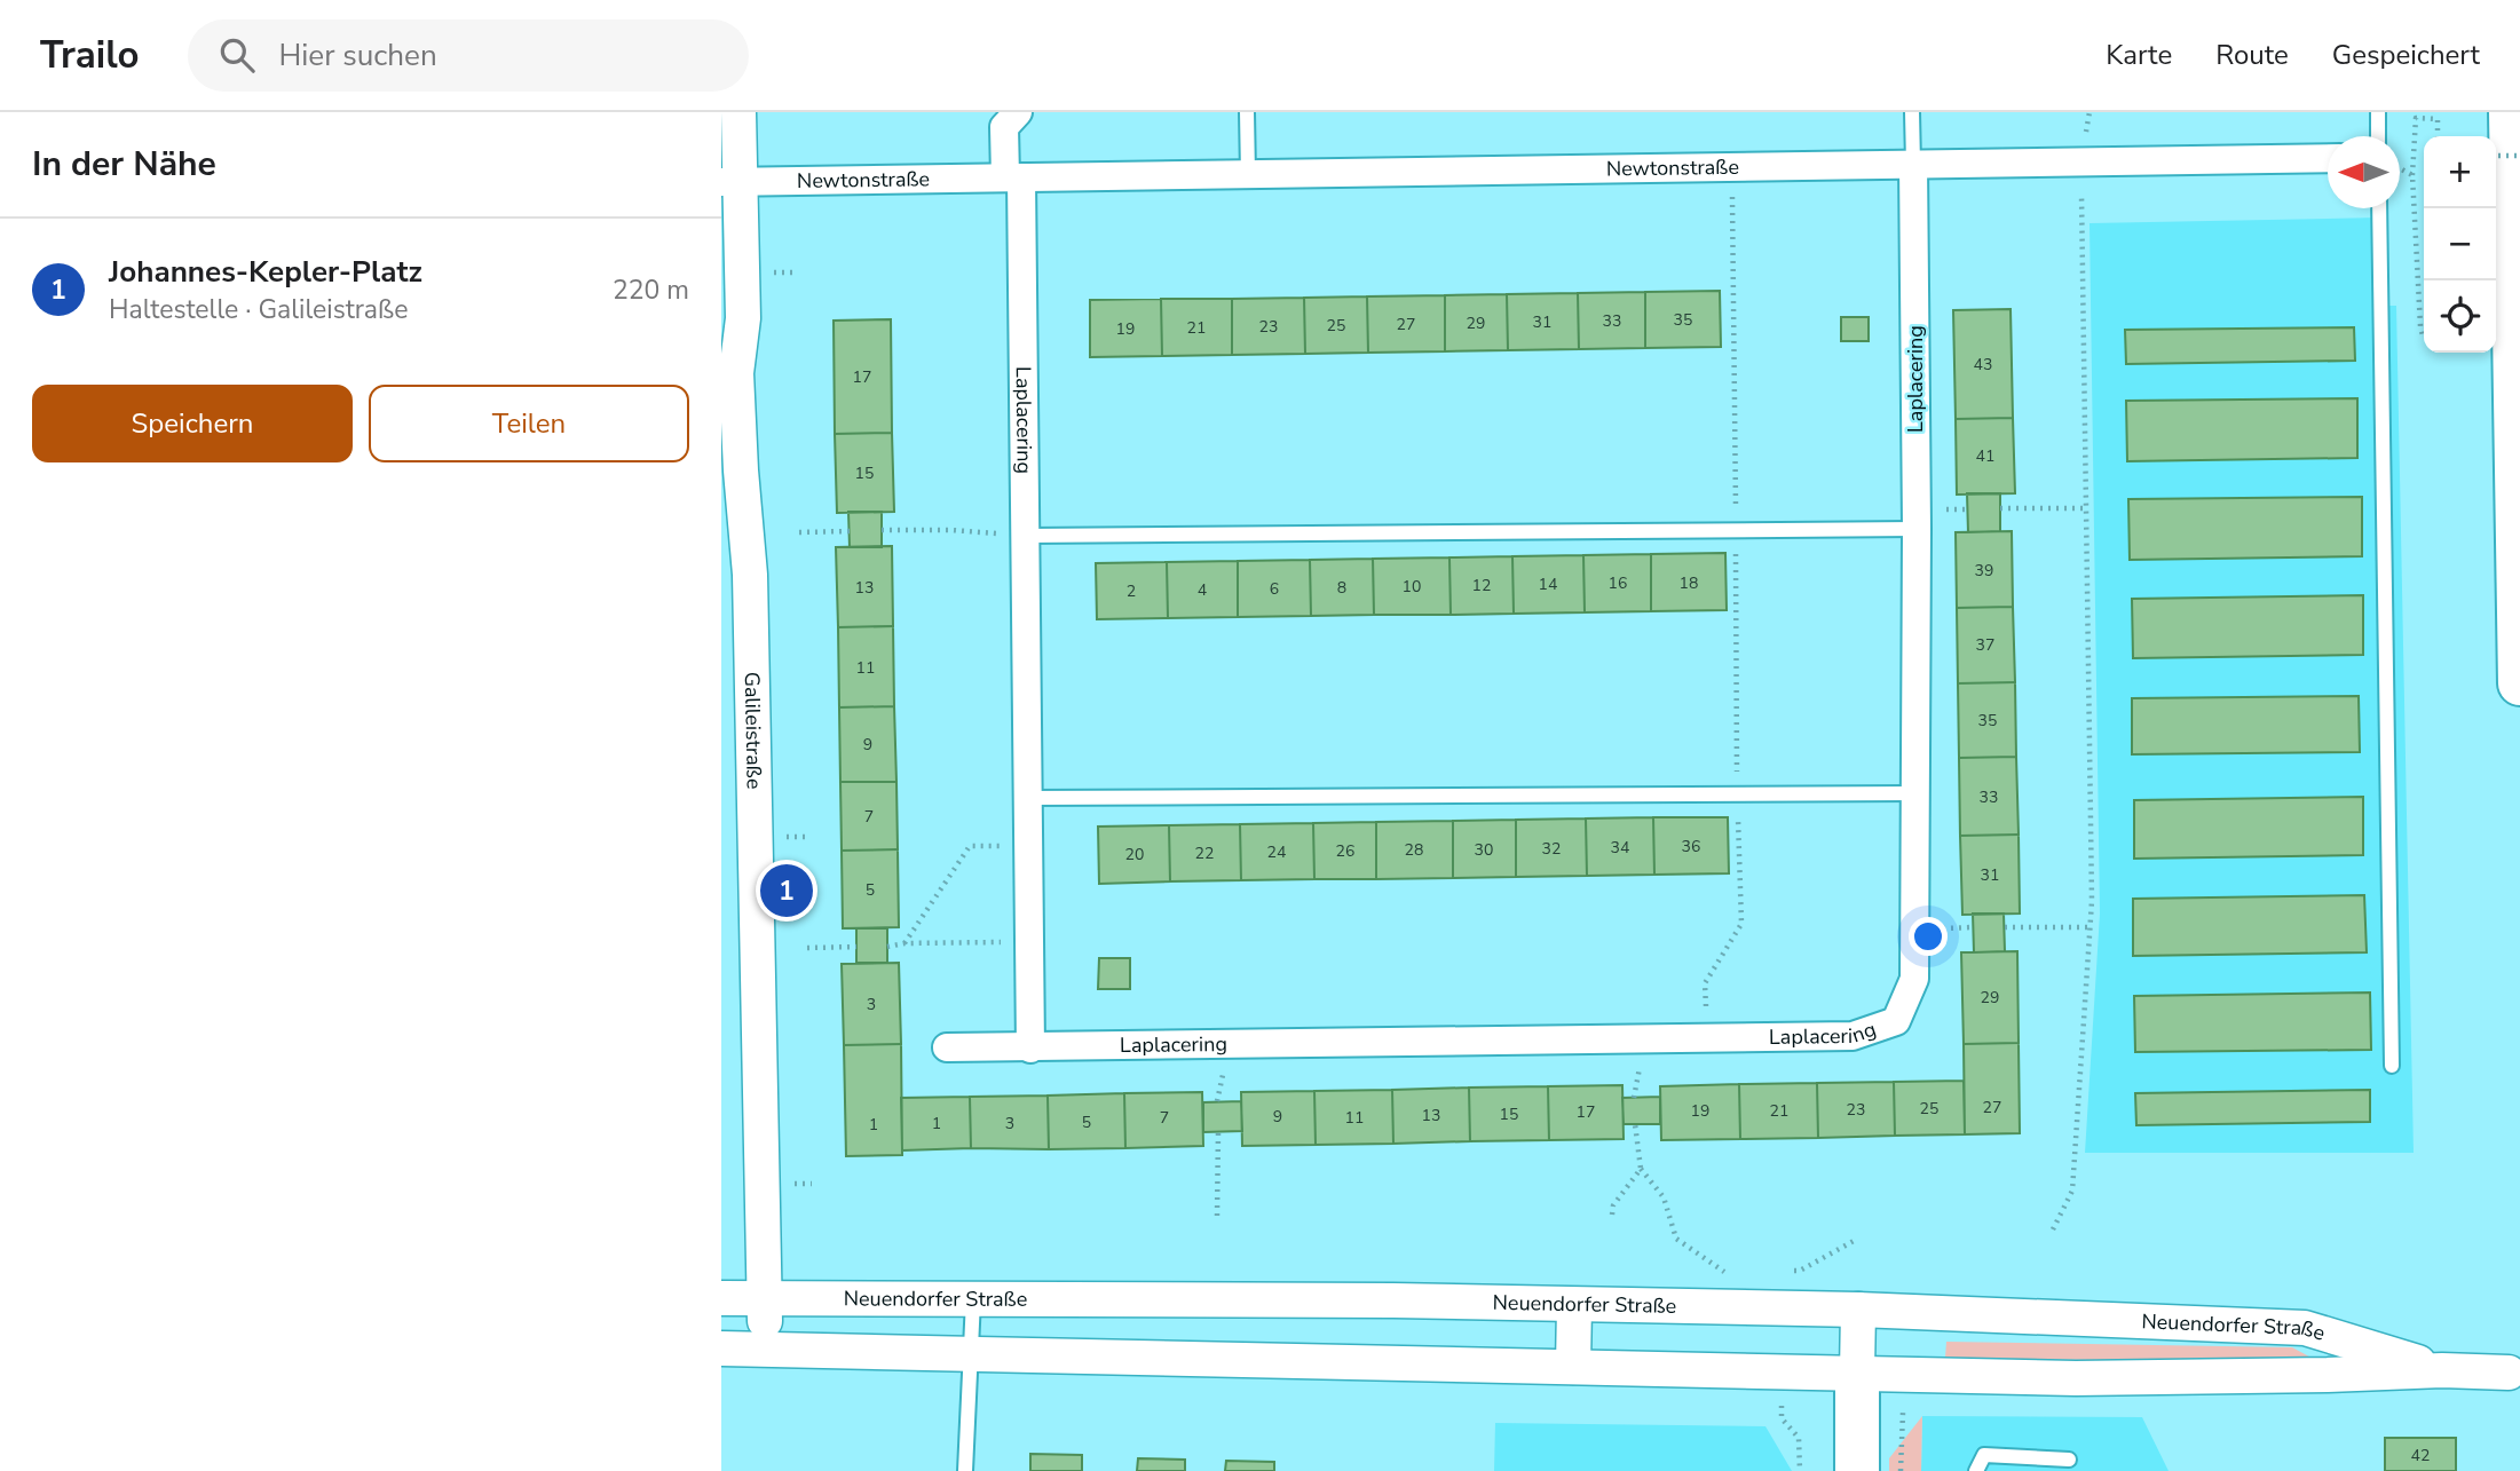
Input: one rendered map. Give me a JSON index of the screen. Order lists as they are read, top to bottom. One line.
{"streets":{"street":["Newtonstraße","Laplacering","Galileistraße","Neuendorfer Straße"]},"crossings":[["Newtonstraße","Laplacering"],["Newtonstraße","Galileistraße"],["Galileistraße","Neuendorfer Straße"]],"house_numbers":["35","33","31","29","27","25","23","21","19","43","17","41","15","39","16","18","14","12","10","13","8","6","4","2","37","11","35","9","33","7","36","34","32","28","30","26","24","22","20","31","5","29","3","27","25","23","19","21","17","15","13","9","7","11","5","1","3","1","42"],"north":"left","page":{"header":"Trailo","search":"Hier suchen","nav":["Karte","Route","Gespeichert"],"heading":"In der Nähe","map_buttons":["+","−"],"list":[{"mark":"1","name":"Johannes-Kepler-Platz","note":"Haltestelle · Galileistraße","value":"220 m"}],"buttons":["Speichern","Teilen"],"pins":"1"}}
